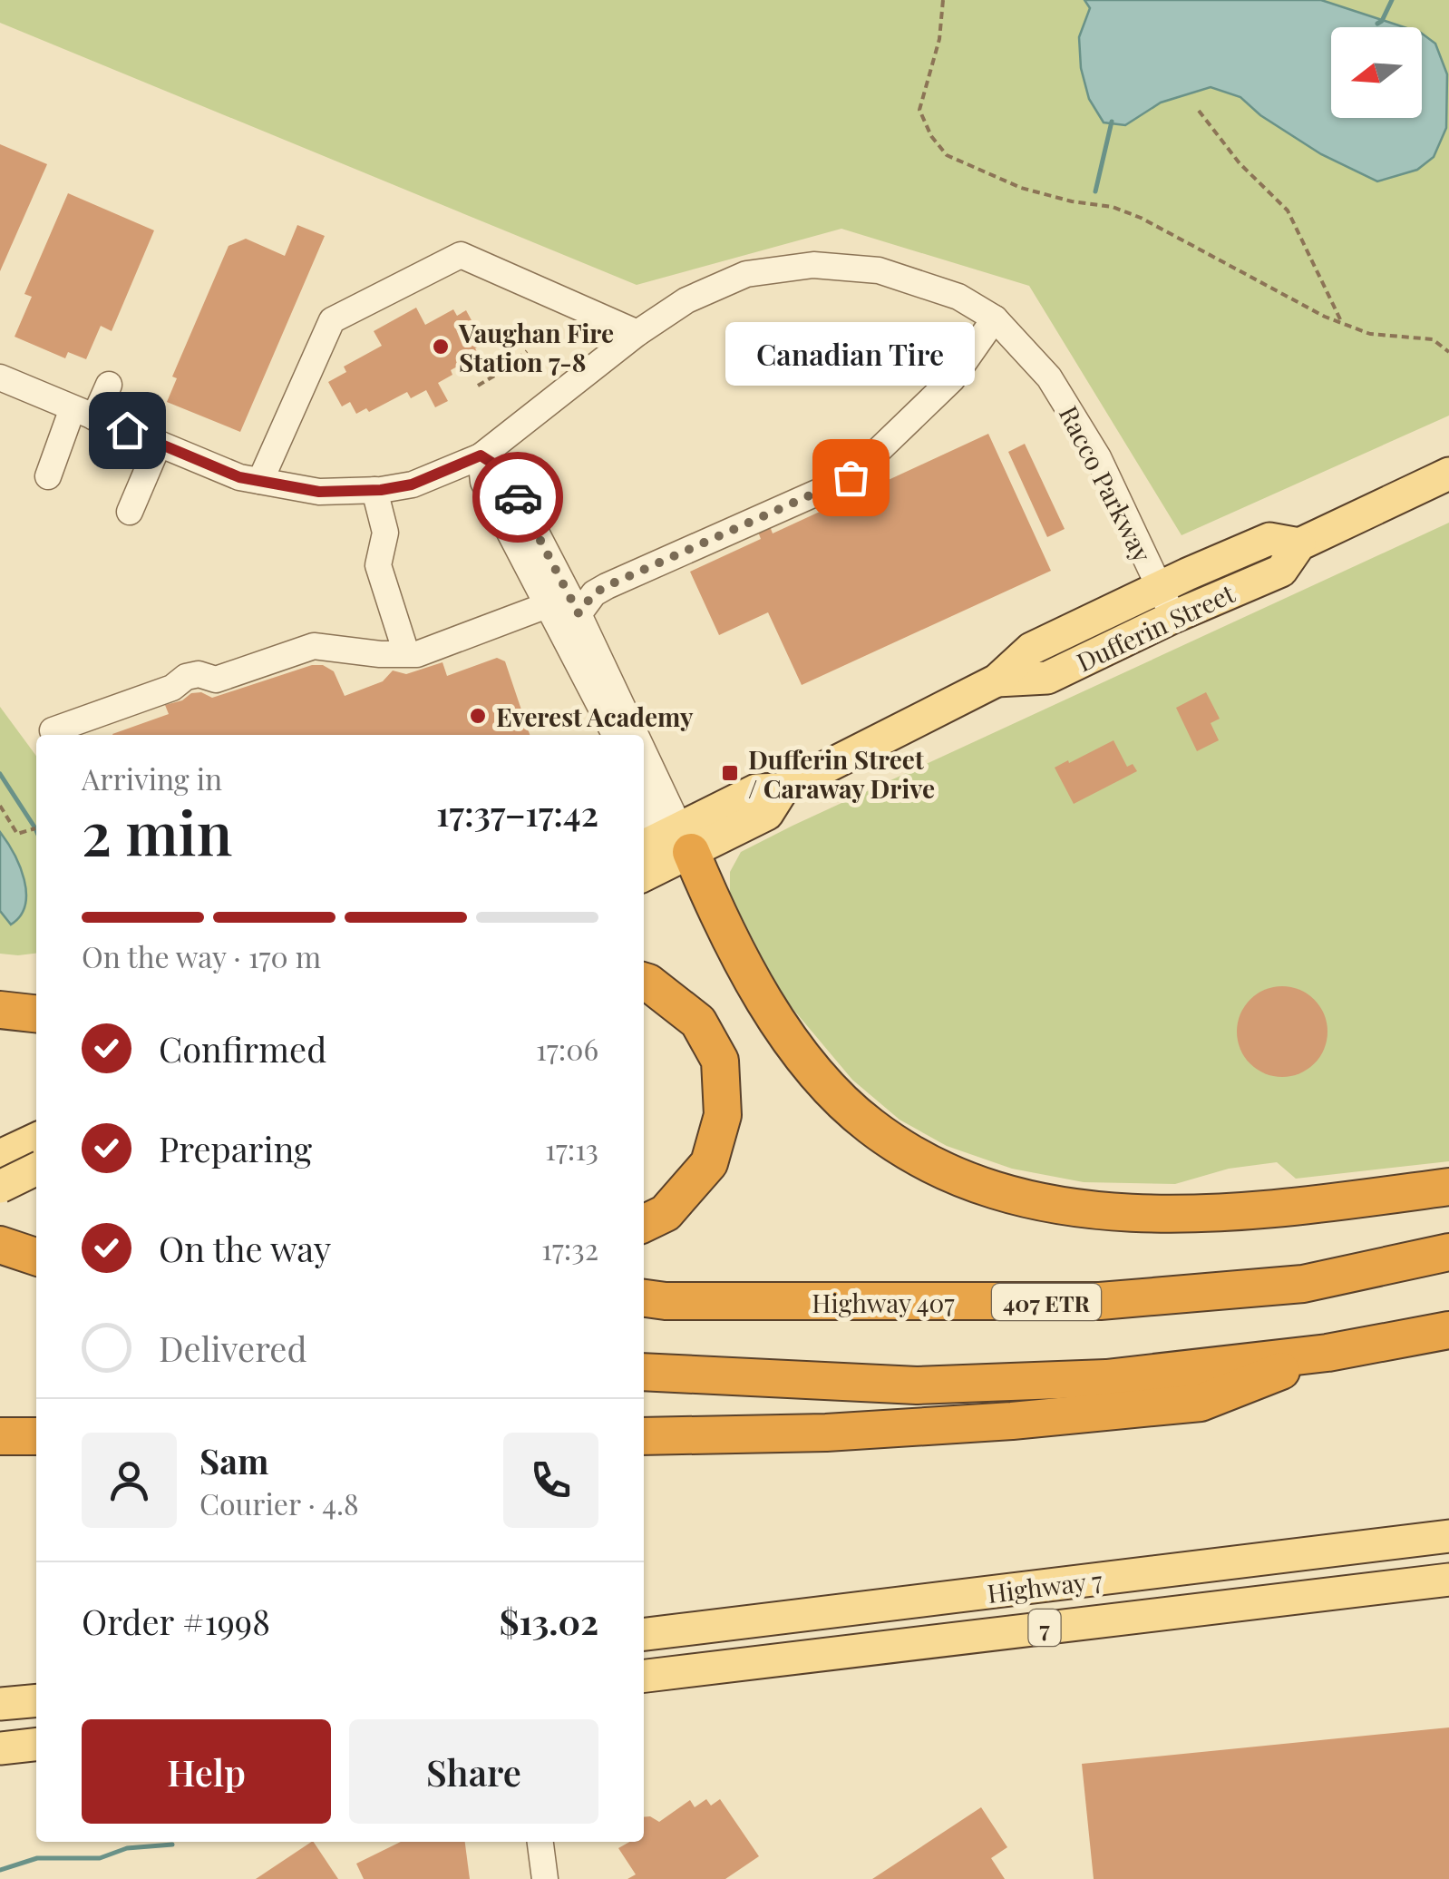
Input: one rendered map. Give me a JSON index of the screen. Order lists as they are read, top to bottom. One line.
{"streets":{"highway":["Highway 407","407 ETR"],"main road":["Dufferin Street","Highway 7","7"],"street":["Racco Parkway"]},"crossings":[["Racco Parkway","Dufferin Street"]],"places":{"other":["Vaughan Fire Station 7-8","Canadian Tire","Everest Academy"],"transit":["Dufferin Street / Caraway Drive"]},"north":"left","page":{"bubble":"Canadian Tire","heading":["2 min","Arriving in","17:37–17:42"],"panel":["Sam","Courier · 4.8","Order #1998","$13.02"],"bar":"On the way · 170 m","list":[["Confirmed","17:06"],["Preparing","17:13"],["On the way","17:32"],"Delivered"],"buttons":["Help","Share"]}}
